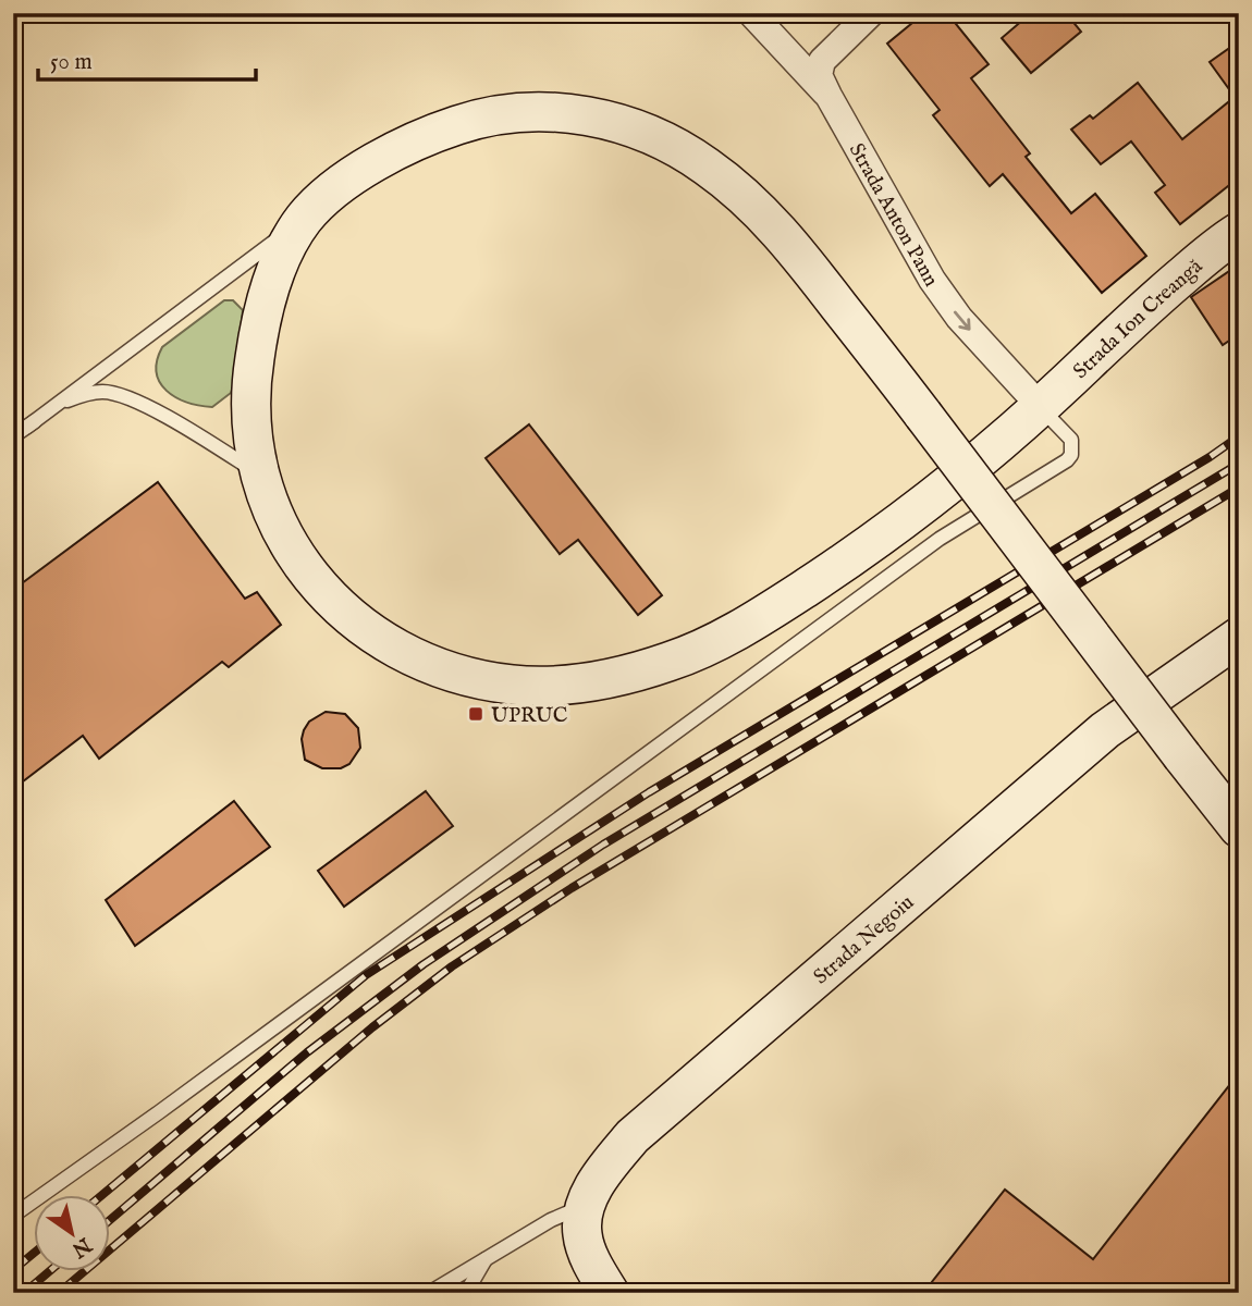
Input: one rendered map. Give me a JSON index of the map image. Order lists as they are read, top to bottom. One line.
{"streets":{"main road":["Strada Ion Creangă","Strada Negoiu"],"street":["Strada Anton Pann"]},"crossings":[["Strada Anton Pann","Strada Ion Creangă"]],"one_way":["Strada Anton Pann"],"places":{"transit":["UPRUC"]},"scale_bar":"50 m","north":"bottom right"}
